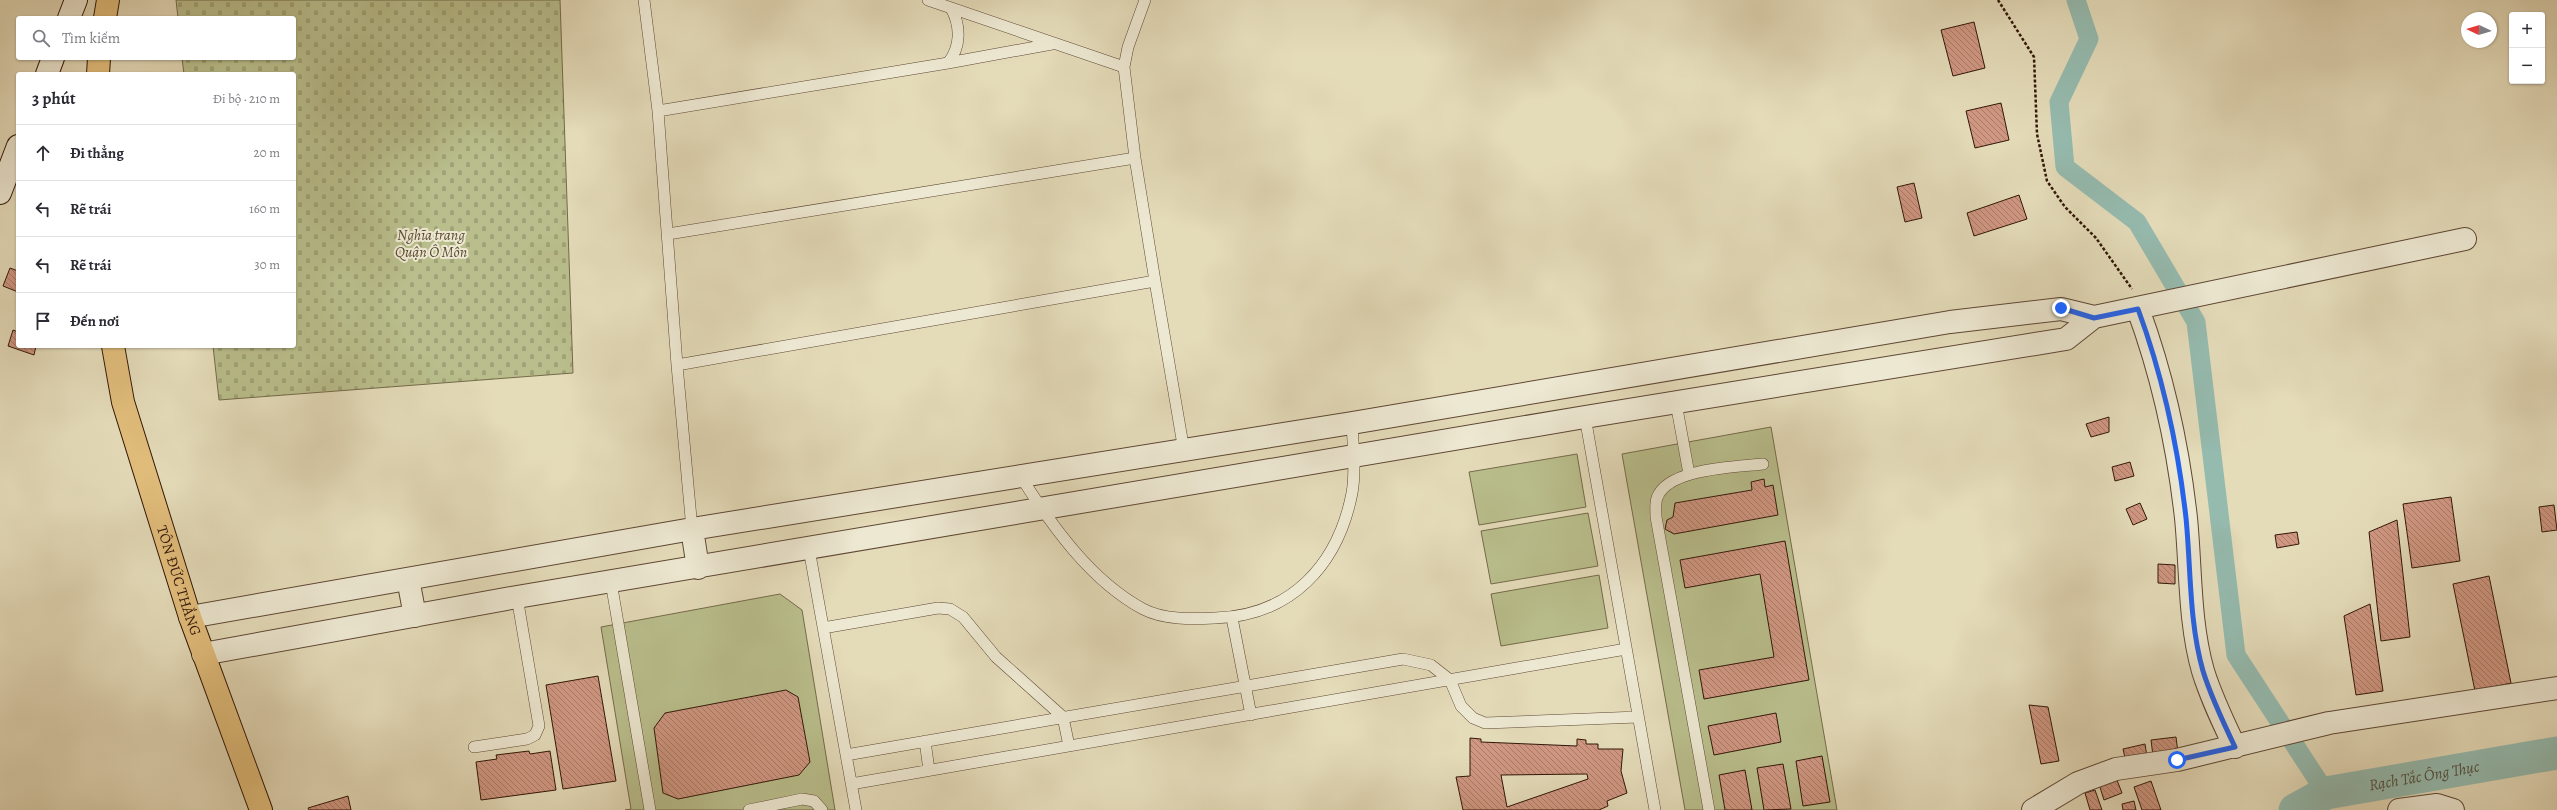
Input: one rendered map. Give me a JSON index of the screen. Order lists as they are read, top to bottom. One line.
{"streets":{"highway":["TÔN ĐỨC THẮNG"]},"water":["Rạch Tắc Ông Thục"],"parks":["Nghĩa trang Quận Ô Môn"],"north":"left","page":{"map_buttons":["+","−"],"search":"Tìm kiếm","heading":["3 phút","Đi bộ · 210 m"],"list":[["Đi thẳng","20 m"],["Rẽ trái","160 m"],["Rẽ trái","30 m"],"Đến nơi"]}}
